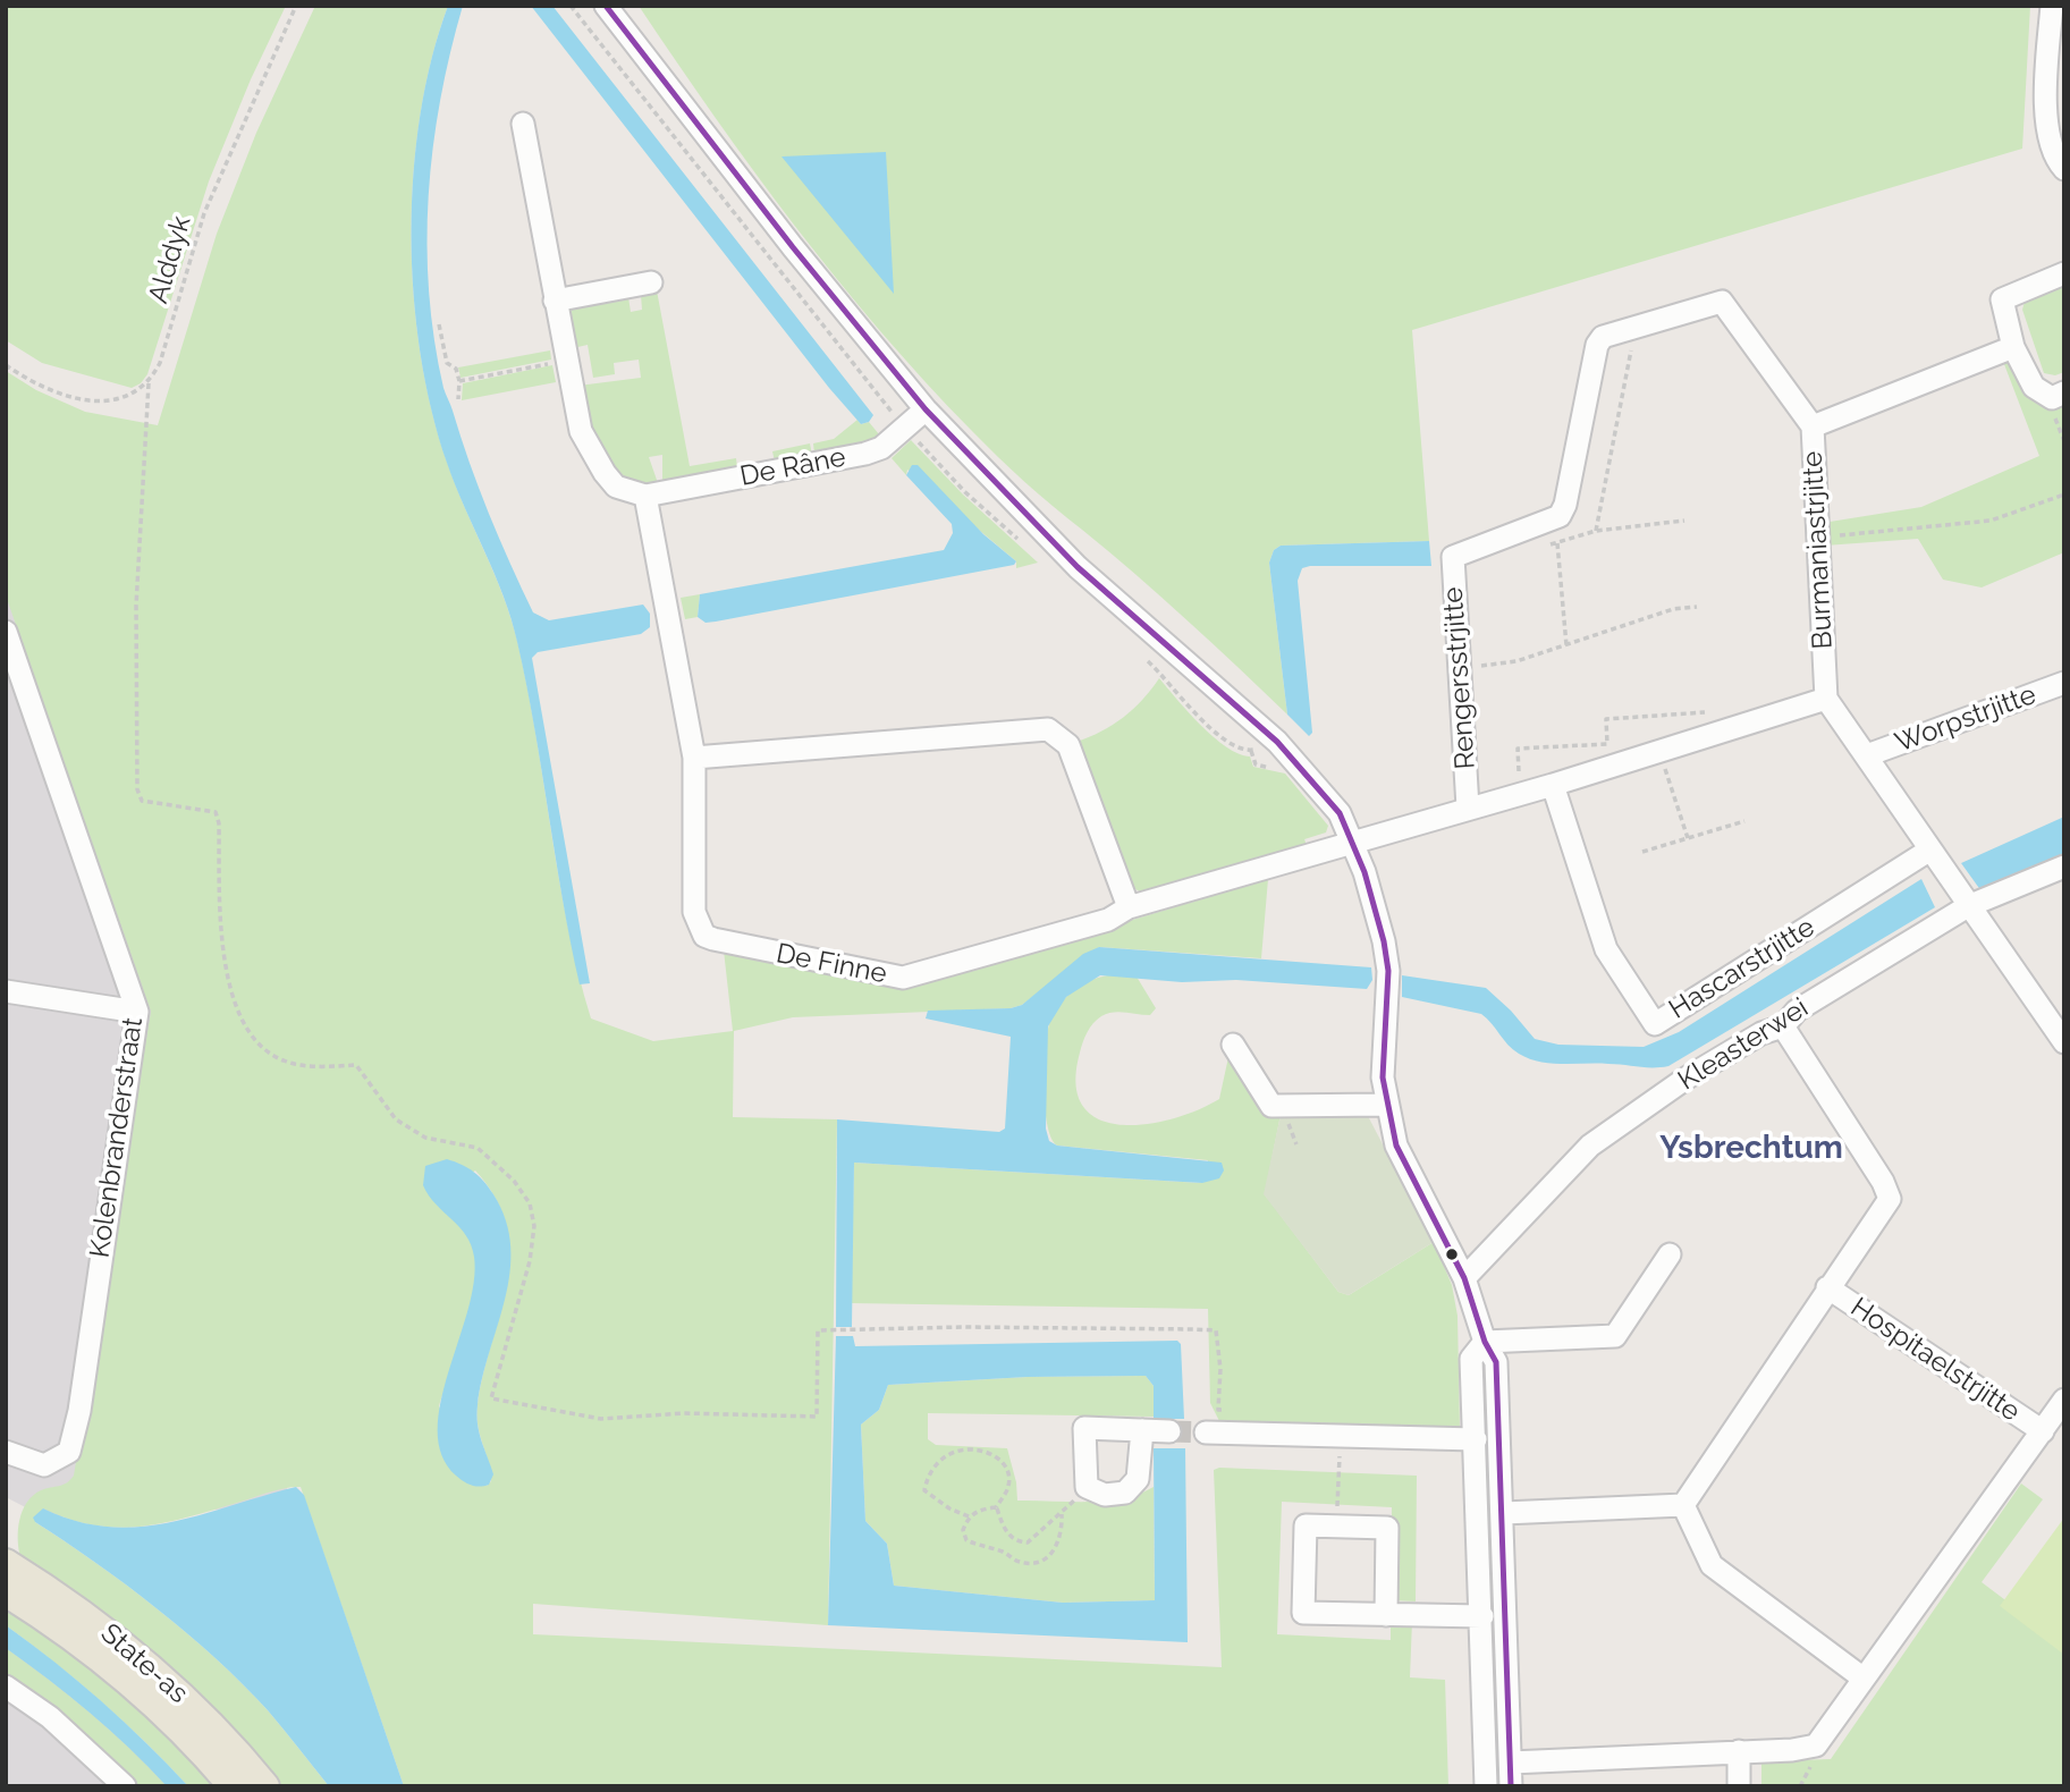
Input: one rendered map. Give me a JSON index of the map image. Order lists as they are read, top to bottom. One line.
{"streets":{"main road":["State-as"],"street":["De Râne","Burmaniastrjitte","Rengersstrjitte","Worpstrjitte","De Finne","Hascarstrjitte","Kleasterwei","Kolenbranderstraat","Hospitaelstrjitte"],"path":["Alddyk"]},"crossings":[["De Râne","De Finne"]],"districts":["Ysbrechtum"]}
